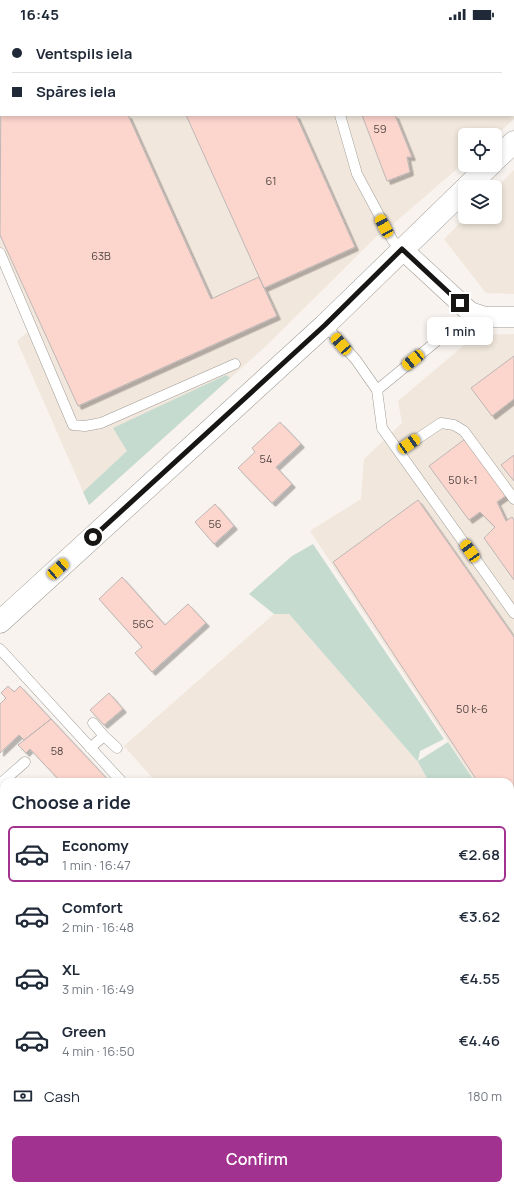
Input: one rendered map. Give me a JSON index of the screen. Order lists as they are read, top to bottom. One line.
{"house_numbers":["59","61","63B","54","50 k-1","56","56C","50 k-6","58"],"page":{"status":"16:45","banner":["Ventspils iela","Spāres iela"],"bubble":"1 min","heading":"Choose a ride","list":[{"name":"Economy","note":"1 min · 16:47","value":"€2.68"},{"name":"Comfort","note":"2 min · 16:48","value":"€3.62"},{"name":"XL","note":"3 min · 16:49","value":"€4.55"},{"name":"Green","note":"4 min · 16:50","value":"€4.46"}],"pay":["Cash","180 m"],"buttons":"Confirm"}}
